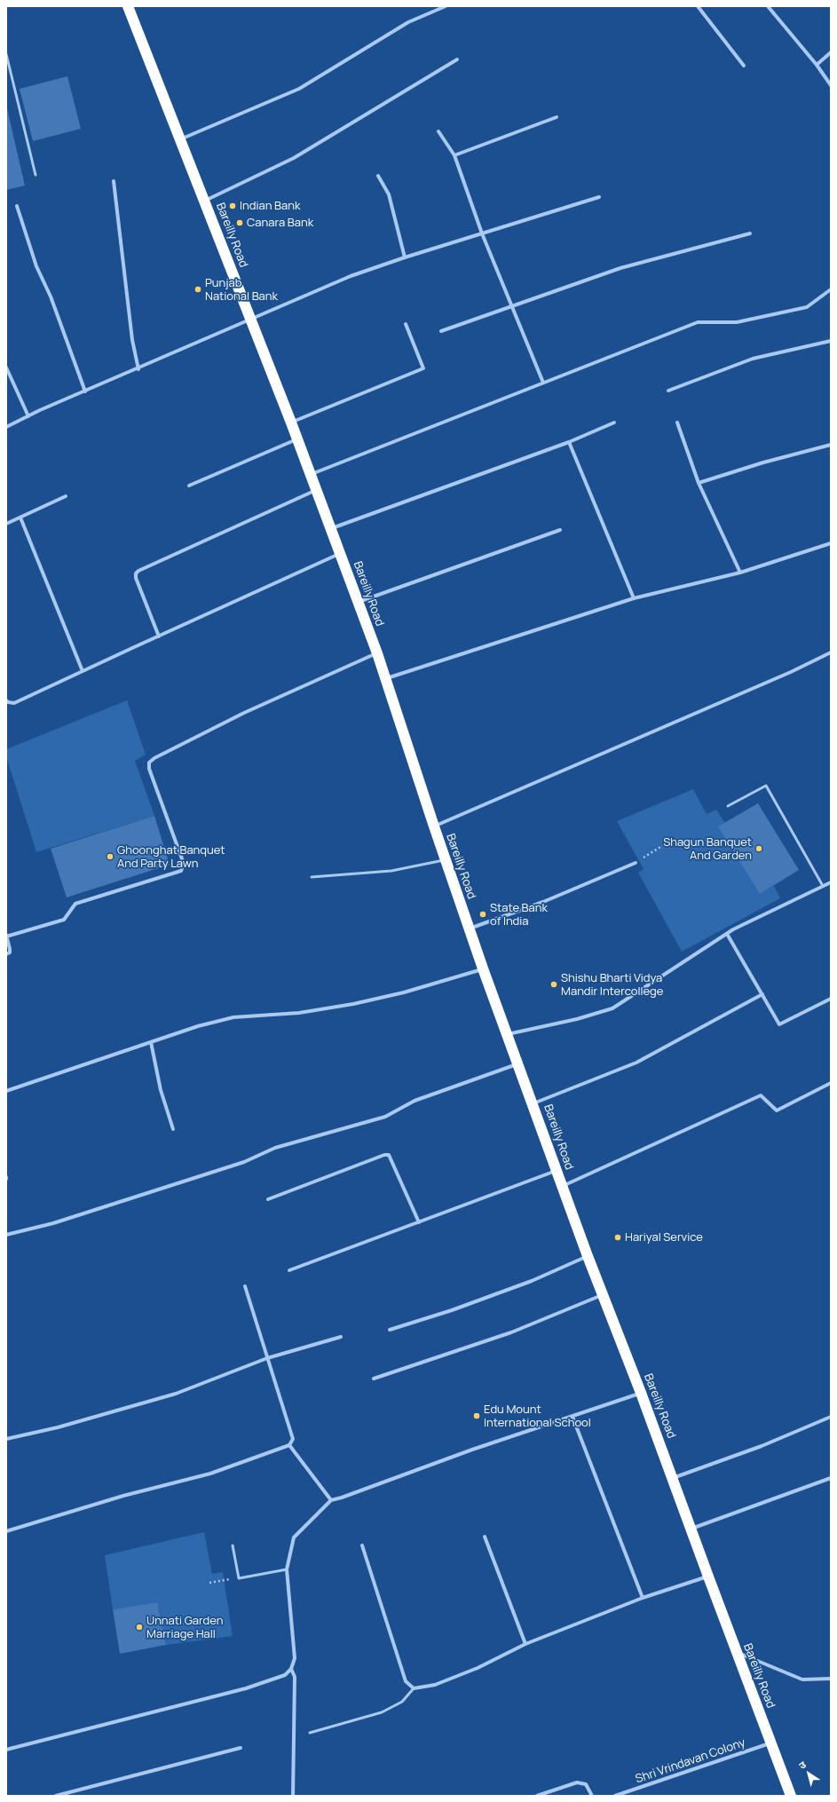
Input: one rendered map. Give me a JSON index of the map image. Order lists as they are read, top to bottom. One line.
{"streets":{"highway":["Bareilly Road"],"street":["Shri Vrindavan Colony"]},"crossings":[["Bareilly Road","Shri Vrindavan Colony"]],"places":["Indian Bank","Canara Bank","Punjab National Bank","Shagun Banquet And Garden","Ghoonghat Banquet And Party Lawn","State Bank of India","Shishu Bharti Vidya Mandir Intercollege","Hariyal Service","Edu Mount International School","Unnati Garden Marriage Hall"],"north":"top left"}
